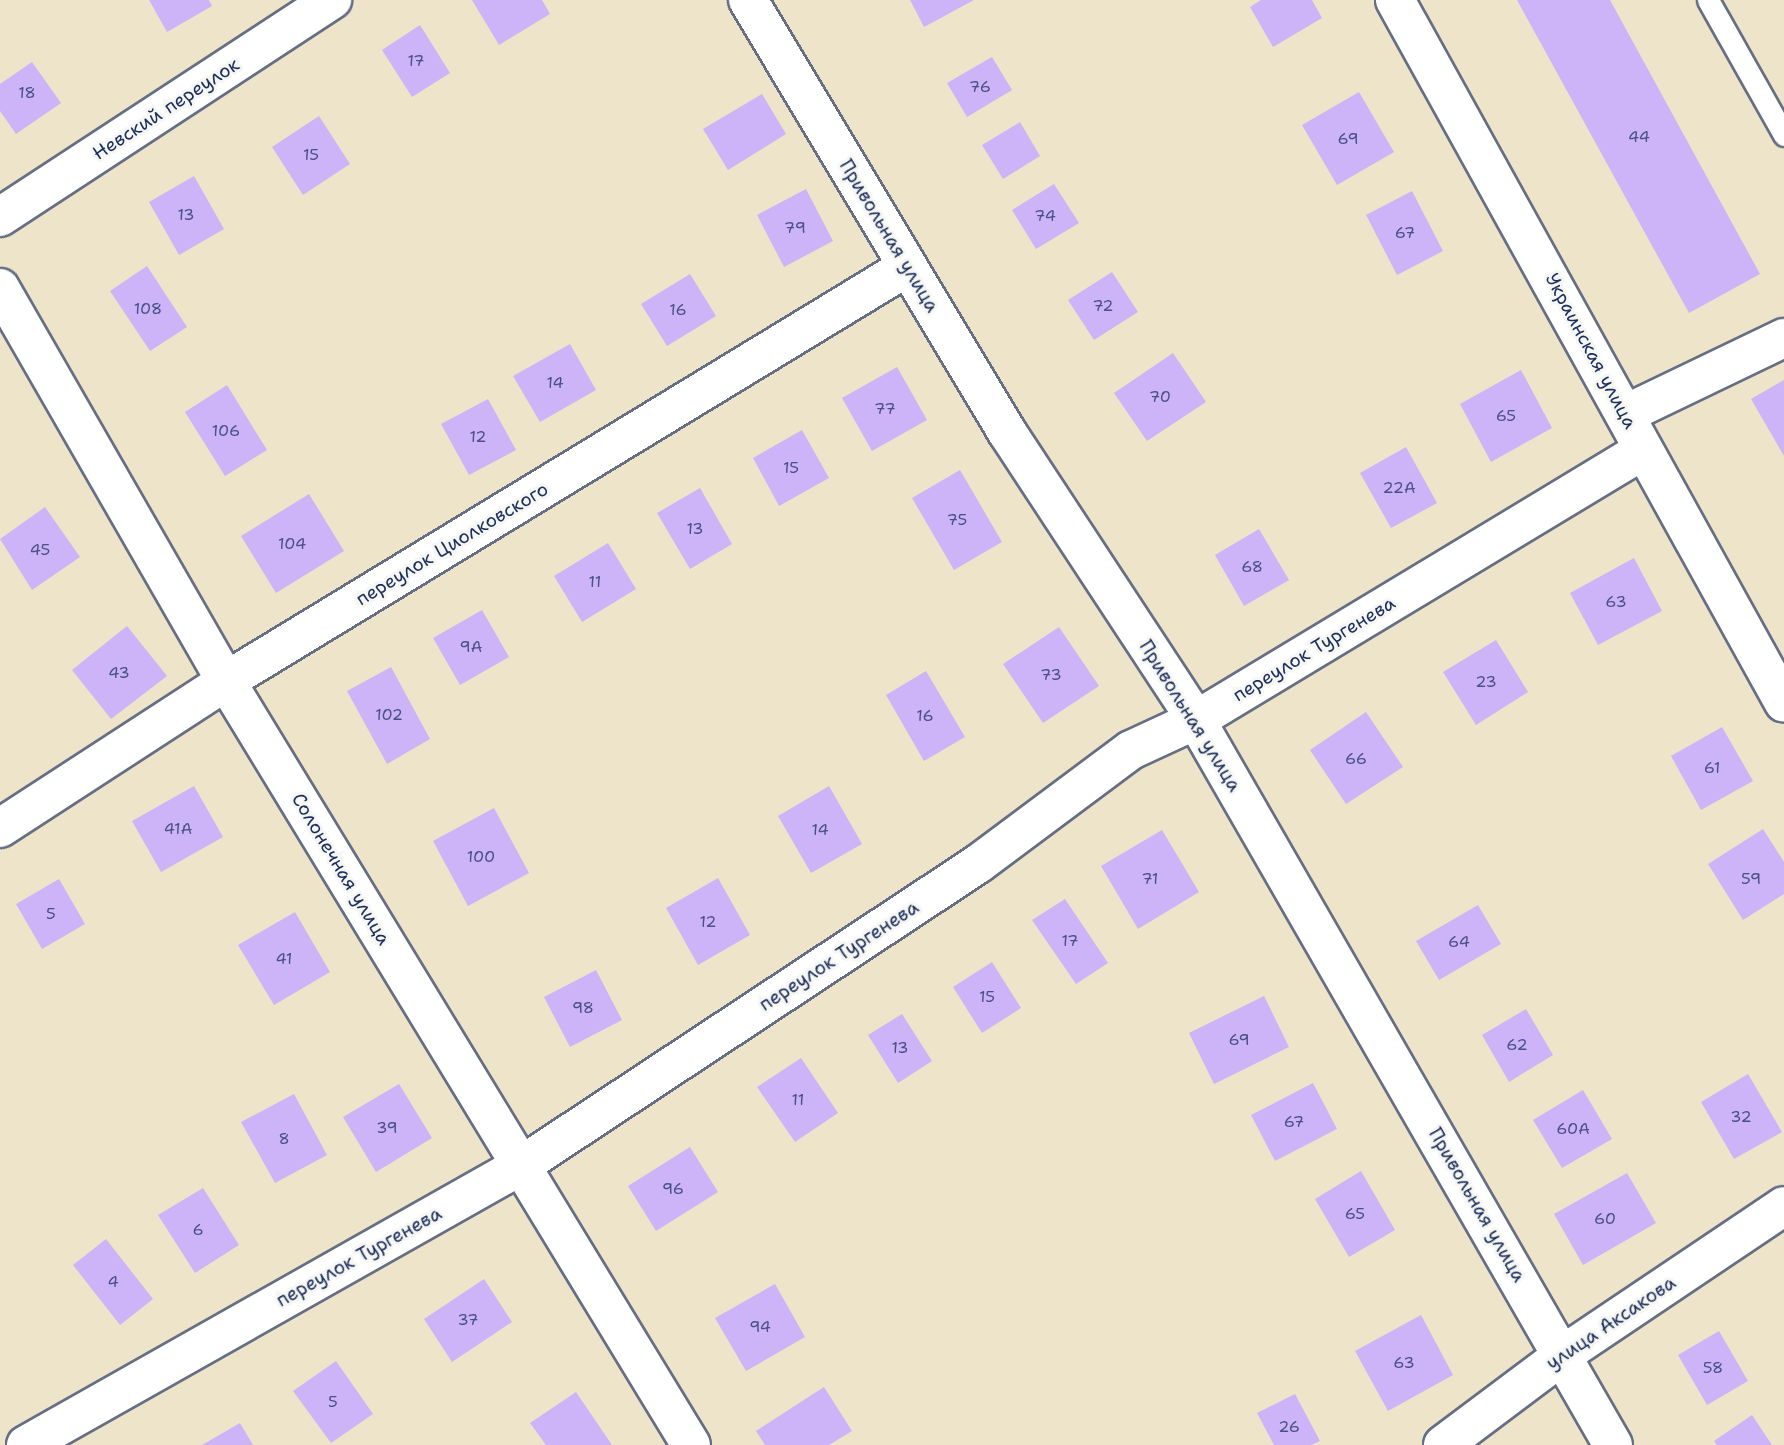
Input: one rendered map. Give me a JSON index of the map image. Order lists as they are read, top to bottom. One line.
{"streets":{"street":["Невский переулок","Привольная улица","Украинская улица","переулок Циолковского","переулок Тургенева","Солонечная улица","улица Аксакова"]},"crossings":[["Привольная улица","переулок Циолковского"],["Привольная улица","переулок Тургенева"],["Привольная улица","улица Аксакова"],["Украинская улица","переулок Тургенева"],["переулок Циолковского","Солонечная улица"],["переулок Тургенева","Солонечная улица"]],"house_numbers":["17","76","18","44","69","15","13","74","79","67","72","108","16","14","70","77","65","106","12","15","22А","75","13","104","45","68","11","63","9А","43","73","23","102","16","66","61","41А","14","100","71","59","5","12","17","64","41","15","98","69","62","13","11","32","67","39","60А","8","96","65","60","6","4","37","94","63","58","5","26"]}
